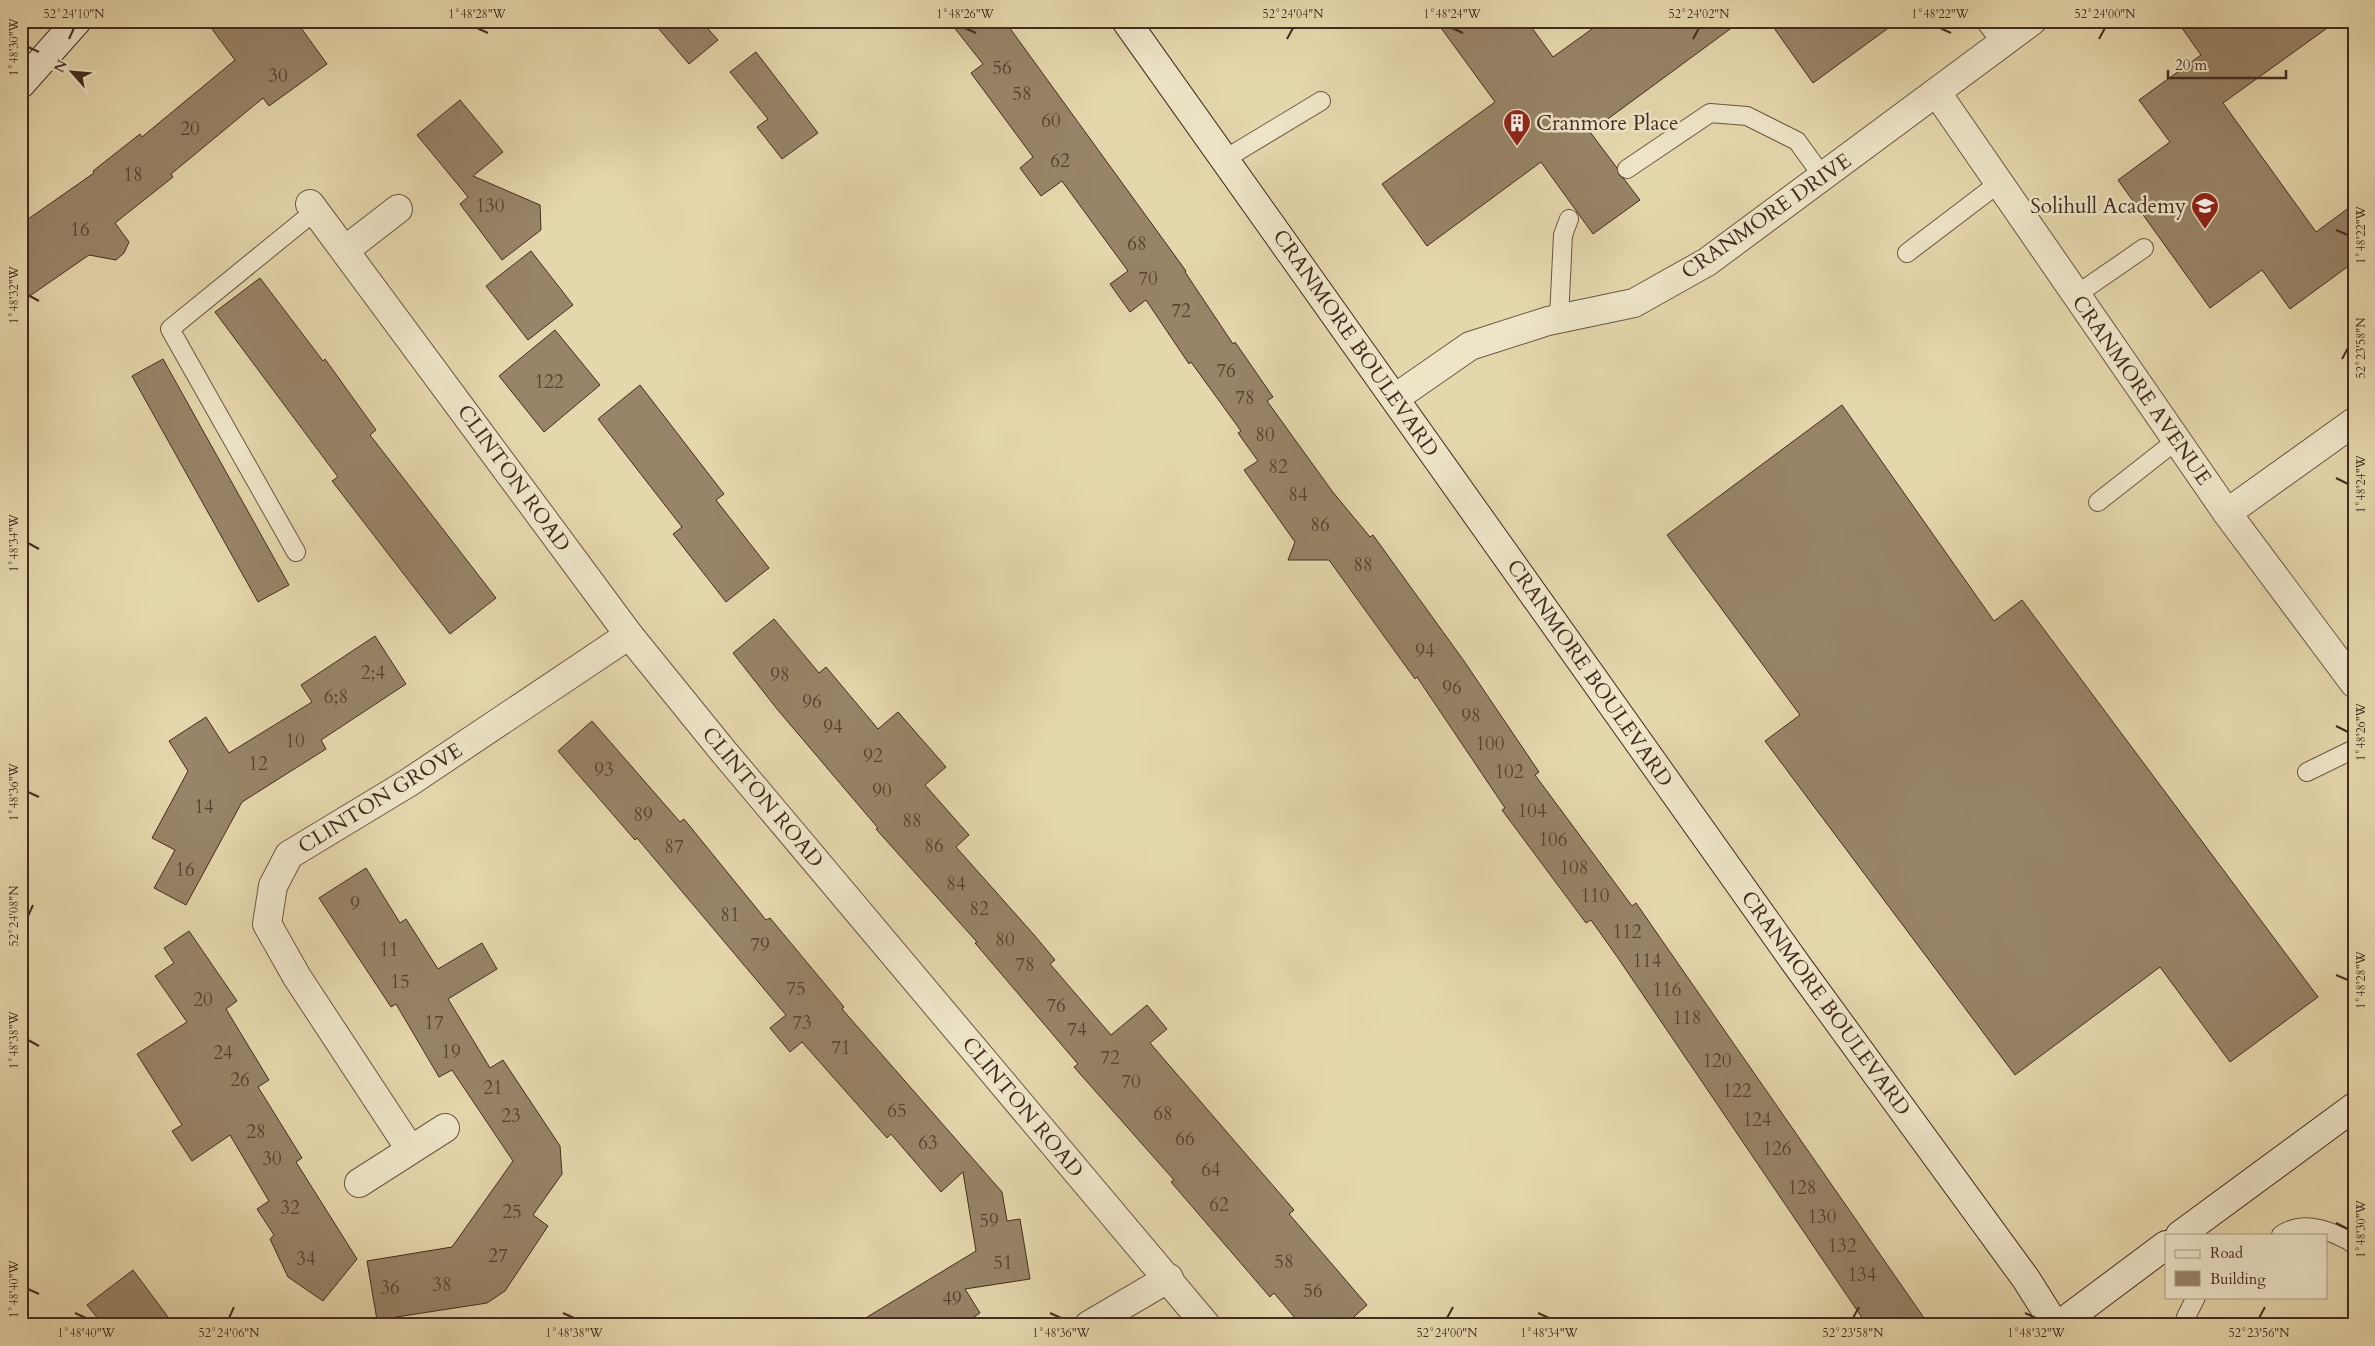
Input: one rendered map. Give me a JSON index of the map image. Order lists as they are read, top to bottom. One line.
{"streets":{"street":["CRANMORE DRIVE","CRANMORE BOULEVARD","CRANMORE AVENUE","CLINTON ROAD","CLINTON GROVE"]},"crossings":[["CRANMORE DRIVE","CRANMORE BOULEVARD"],["CRANMORE DRIVE","CRANMORE AVENUE"],["CLINTON ROAD","CLINTON GROVE"]],"places":{"building":["Cranmore Place"],"school or university":["Solihull Academy"]},"house_numbers":["56","30","58","60","20","62","18","130","16","68","70","72","76","122","78","80","82","84","86","88","94","2;4","98","96","6;8","96","98","94","10","100","92","12","93","102","90","14","104","89","88","106","86","87","108","16","84","110","9","82","81","112","80","79","11","114","78","15","75","116","20","76","118","17","73","74","71","19","24","72","120","26","70","21","122","65","68","23","124","28","66","63","126","30","64","128","62","32","25","130","59","132","27","34","58","51","134","38","36","56","49"],"legend":["Road","Building"],"scale_bar":"20 m","north":"top left","coordinates":["52°24'10\"N","1°48'28\"W","1°48'26\"W","52°24'04\"N","1°48'24\"W","52°24'02\"N","1°48'22\"W","52°24'00\"N","1°48'30\"W","1°48'32\"W","52°23'58\"N","1°48'34\"W","1°48'36\"W","52°24'08\"N","1°48'38\"W","1°48'40\"W","52°24'06\"N","52°23'56\"N"]}
